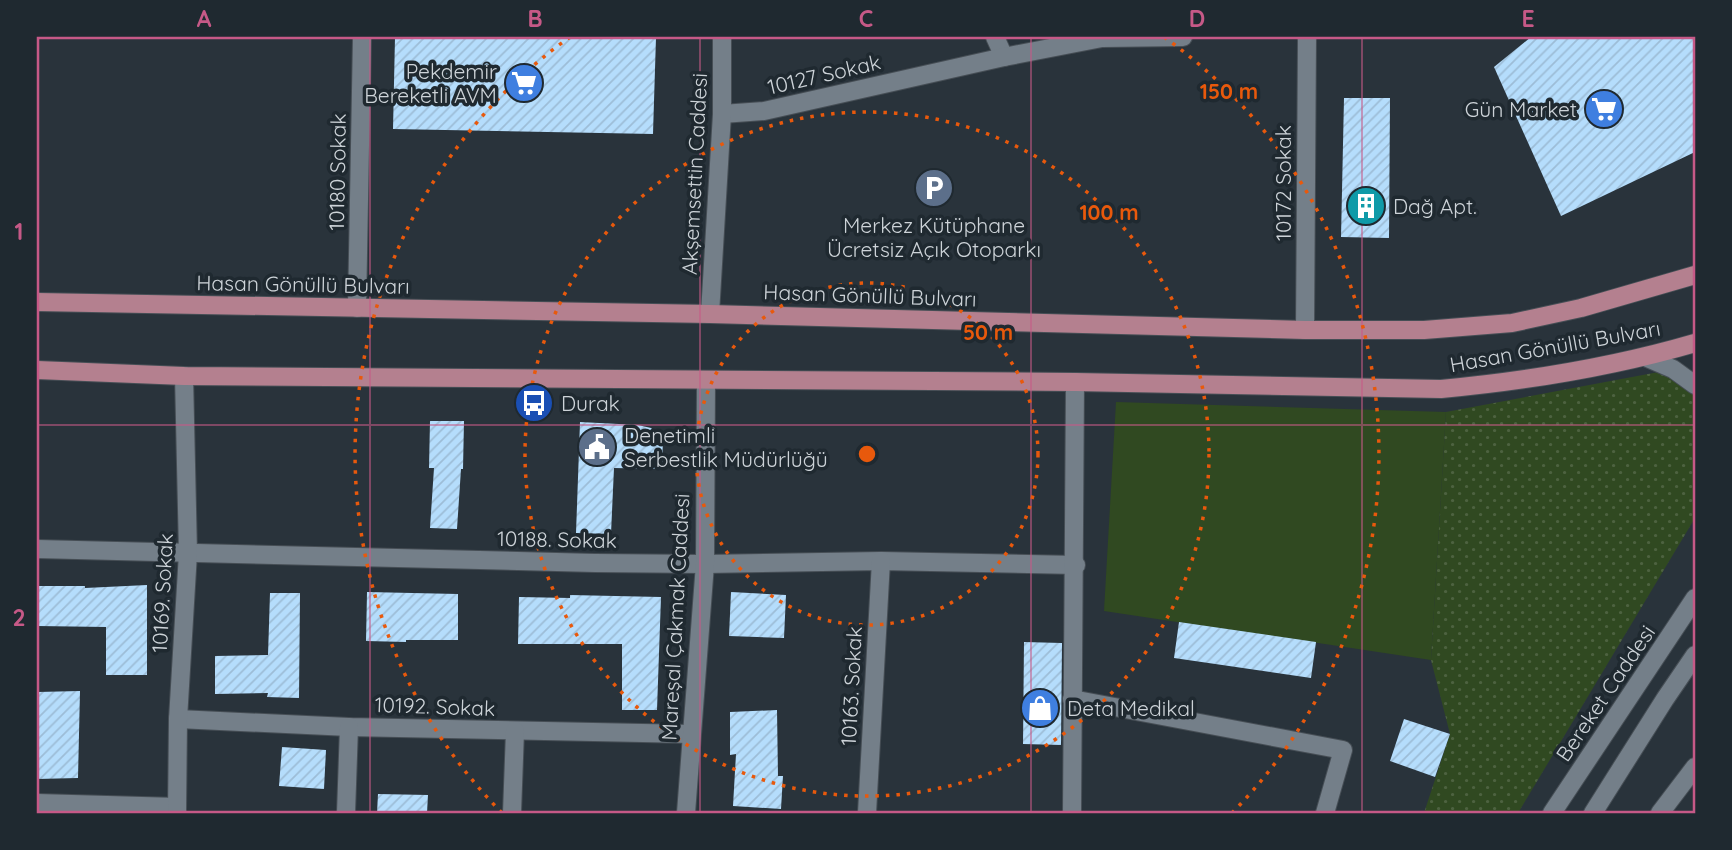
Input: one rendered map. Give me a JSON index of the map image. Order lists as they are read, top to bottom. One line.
{"streets":{"main road":["Hasan Gönüllü Bulvarı"],"street":["10127 Sokak","10180 Sokak","Akşemsettin Caddesi","10172 Sokak","10188. Sokak","10169. Sokak","Mareşal Çakmak Caddesi","10163. Sokak","Bereket Caddesi","10192. Sokak"]},"crossings":[["10127 Sokak","Akşemsettin Caddesi"],["10180 Sokak","Hasan Gönüllü Bulvarı"],["Akşemsettin Caddesi","Hasan Gönüllü Bulvarı"],["10172 Sokak","Hasan Gönüllü Bulvarı"],["Hasan Gönüllü Bulvarı","10169. Sokak"],["Hasan Gönüllü Bulvarı","Mareşal Çakmak Caddesi"],["10188. Sokak","10169. Sokak"],["10188. Sokak","Mareşal Çakmak Caddesi"],["10188. Sokak","10163. Sokak"],["10169. Sokak","10192. Sokak"],["Mareşal Çakmak Caddesi","10192. Sokak"]],"places":{"supermarket":["Pekdemir Bereketli AVM","Gün Market"],"parking":["Merkez Kütüphane Ücretsiz Açık Otoparkı"],"building":["Dağ Apt."],"bus stop":["Durak"],"public building":["Denetimli Serbestlik Müdürlüğü"],"shop":["Deta Medikal"]},"grid":{"columns":["A","B","C","D","E"],"rows":["1","2"]},"rings":["150 m","100 m","50 m"]}
